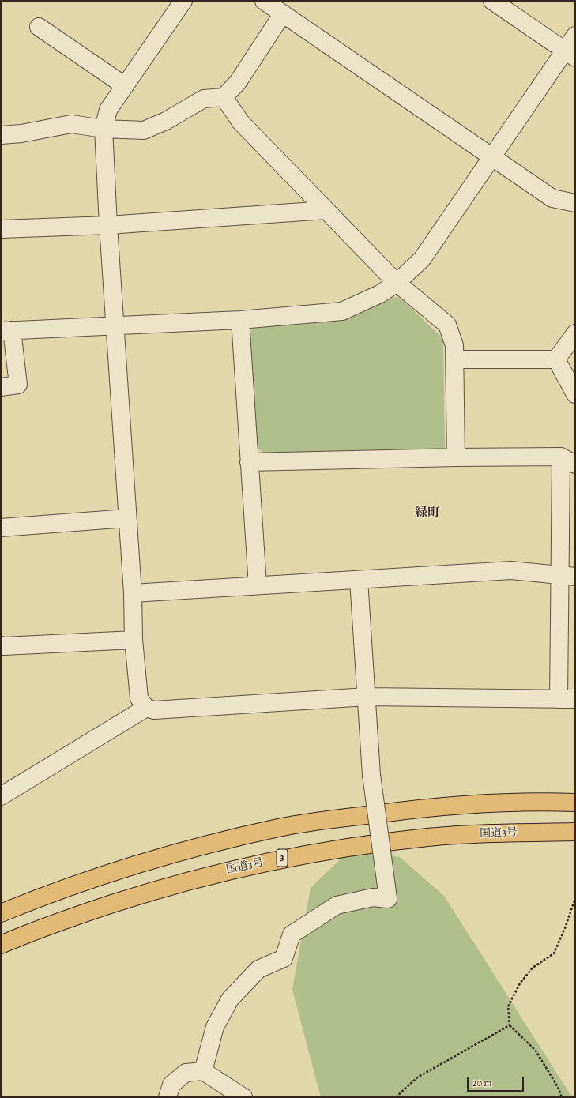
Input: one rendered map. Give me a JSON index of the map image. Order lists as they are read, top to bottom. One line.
{"streets":{"highway":["国道3号","3"]},"districts":["緑町"],"scale_bar":"20 m"}
